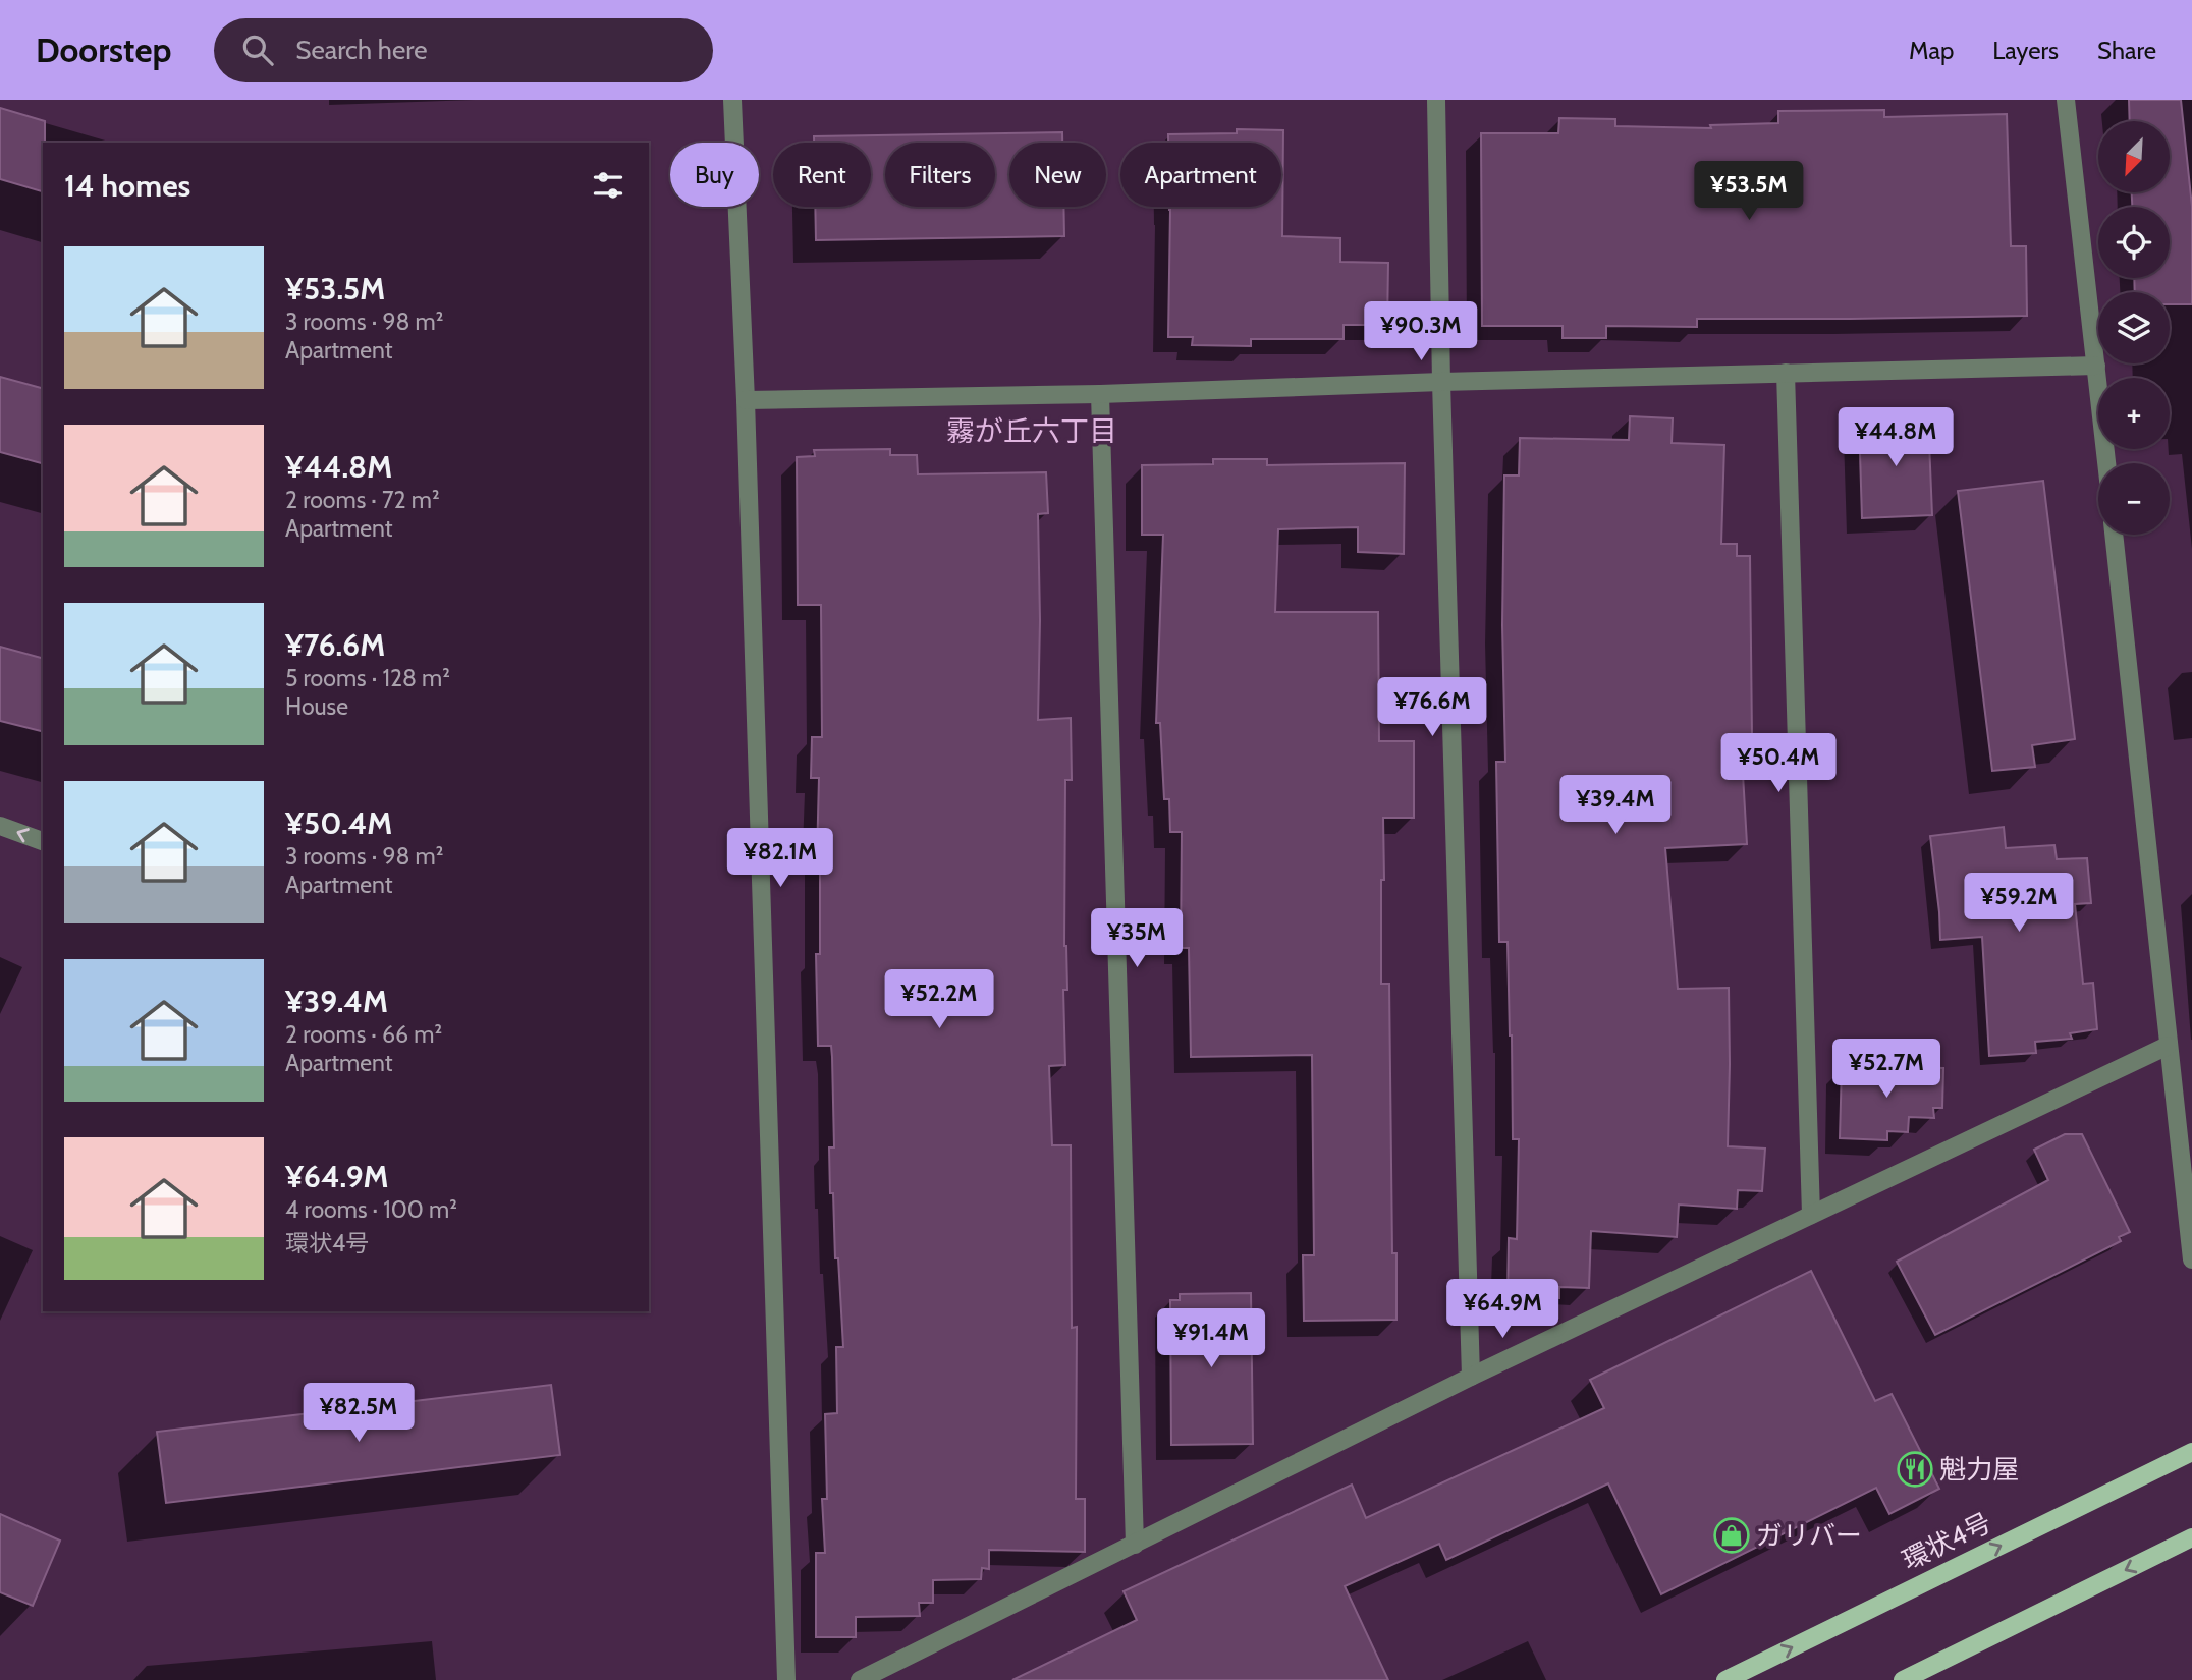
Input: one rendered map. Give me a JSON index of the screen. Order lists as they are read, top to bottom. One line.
{"streets":{"main road":["環状4号"]},"districts":["霧が丘六丁目"],"places":{"restaurant":["魁力屋"],"shop":["ガリバー"]},"north":"bottom left","page":{"header":"Doorstep","search":"Search here","nav":["Map","Layers","Share"],"map_buttons":["+","−"],"chip":["Buy","Rent","Filters","New","Apartment"],"heading":"14 homes","price":["¥53.5M","¥90.3M","¥44.8M","¥76.6M","¥50.4M","¥39.4M","¥82.1M","¥59.2M","¥35M","¥52.2M","¥52.7M","¥64.9M","¥91.4M","¥82.5M"],"list":[{"name":"¥53.5M","note":"3 rooms · 98 m² · Apartment"},{"name":"¥44.8M","note":"2 rooms · 72 m² · Apartment"},{"name":"¥76.6M","note":"5 rooms · 128 m² · House"},{"name":"¥50.4M","note":"3 rooms · 98 m² · Apartment"},{"name":"¥39.4M","note":"2 rooms · 66 m² · Apartment"},{"name":"¥64.9M","note":"4 rooms · 100 m² · 環状4号"}]}}
